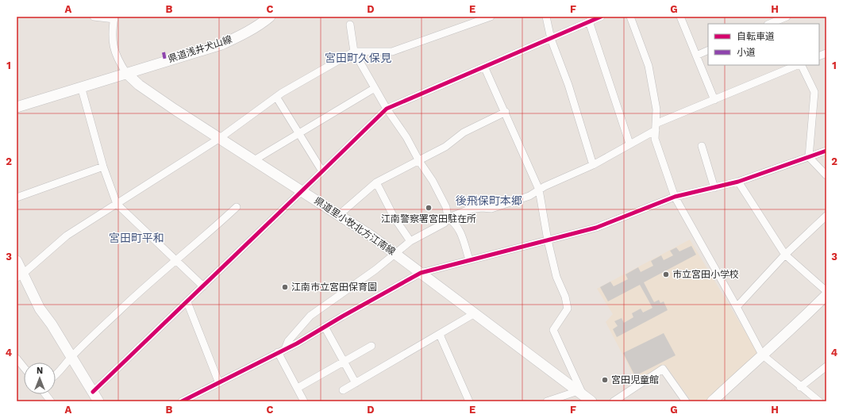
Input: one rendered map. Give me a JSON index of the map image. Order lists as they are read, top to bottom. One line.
{"streets":{"main road":["県道浅井犬山線","県道里小牧北方江南線"]},"crossings":[["県道浅井犬山線","県道里小牧北方江南線"]],"districts":["宮田町久保見","後飛保町本郷","宮田町平和"],"places":["江南警察署宮田駐在所","市立宮田小学校","江南市立宮田保育園","宮田児童館"],"legend":["自転車道","小道"],"north":"top","grid":{"columns":["A","B","C","D","E","F","G","H"],"rows":["1","2","3","4"]}}
